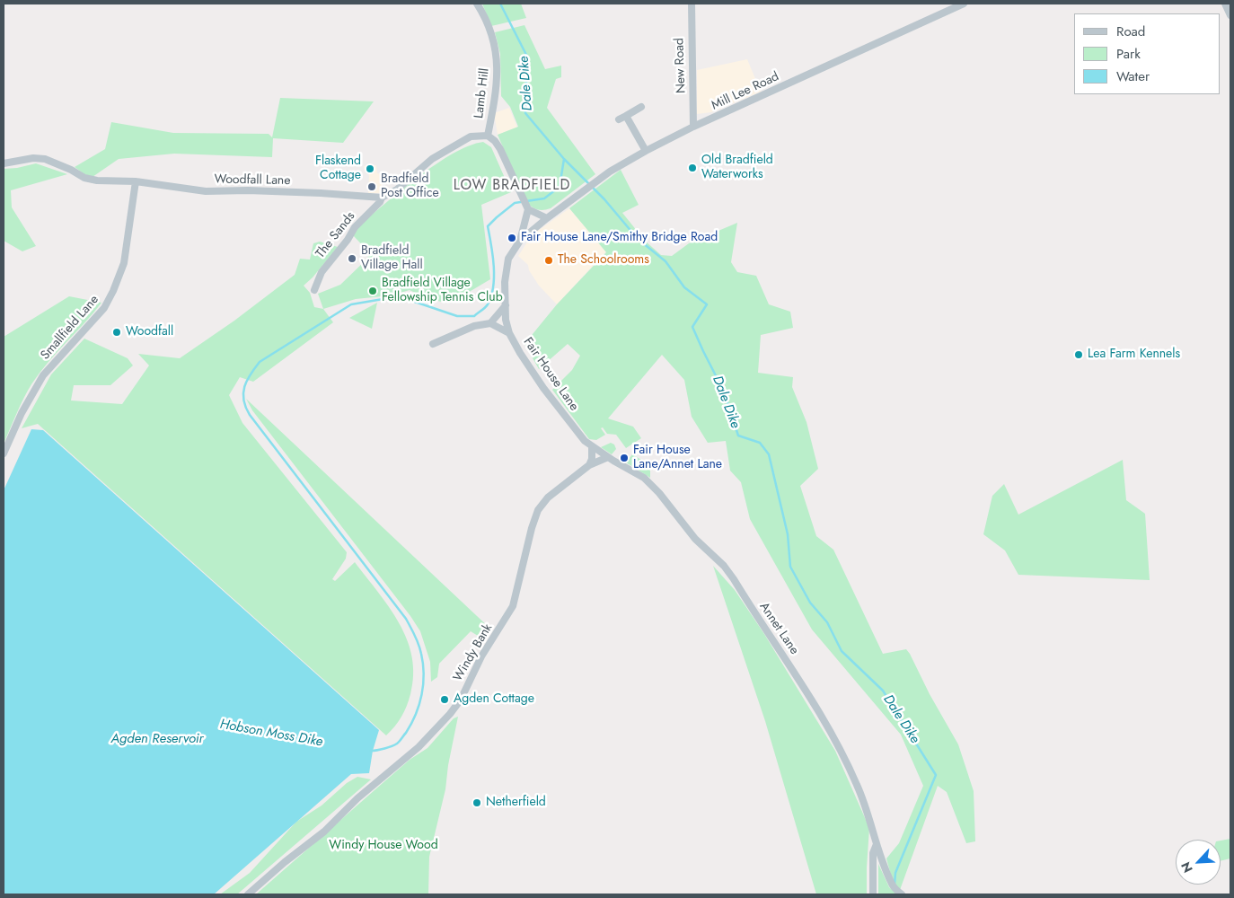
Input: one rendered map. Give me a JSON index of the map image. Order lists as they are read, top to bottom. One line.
{"streets":{"street":["New Road","Mill Lee Road","Lamb Hill","Woodfall Lane","The Sands","Smallfield Lane","Fair House Lane","Annet Lane","Windy Bank"]},"crossings":[["New Road","Mill Lee Road"],["Mill Lee Road","Fair House Lane"],["Woodfall Lane","The Sands"],["Woodfall Lane","Smallfield Lane"],["Fair House Lane","Annet Lane"],["Fair House Lane","Windy Bank"],["Annet Lane","Windy Bank"]],"districts":["LOW BRADFIELD"],"water":["Dale Dike","Hobson Moss Dike","Agden Reservoir"],"parks":["Windy House Wood"],"places":["Old Bradfield Waterworks","Flaskend Cottage","Bradfield Post Office","Fair House Lane/Smithy Bridge Road","Bradfield Village Hall","The Schoolrooms","Bradfield Village Fellowship Tennis Club","Woodfall","Lea Farm Kennels","Fair House Lane/Annet Lane","Agden Cottage","Netherfield"],"legend":["Road","Park","Water"],"north":"bottom left"}
